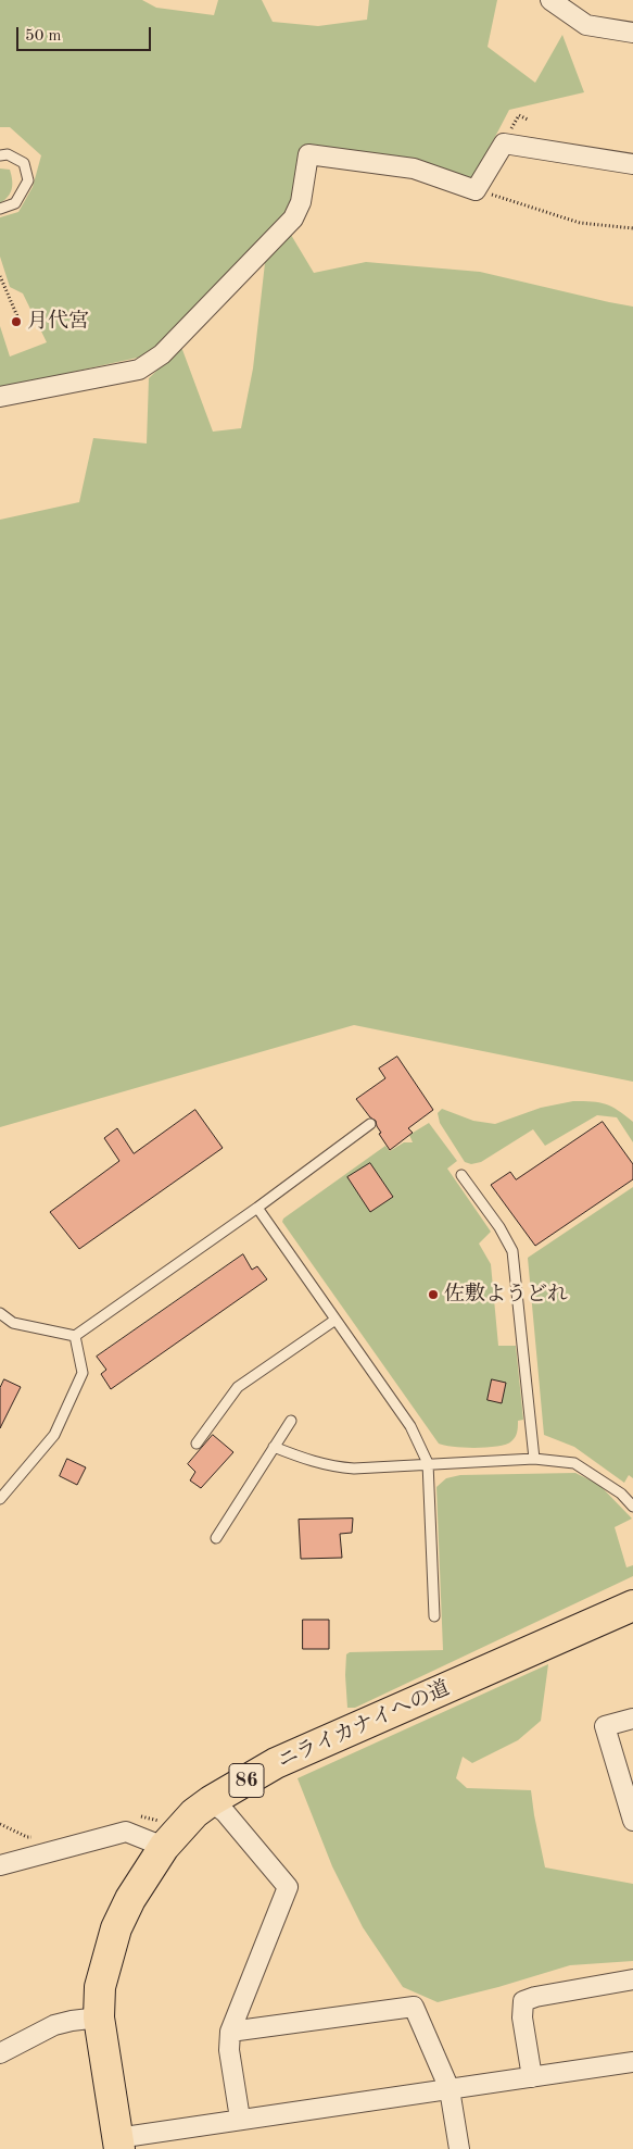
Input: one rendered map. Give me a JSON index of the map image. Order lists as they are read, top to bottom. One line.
{"streets":{"main road":["ニライカナイへの道","86"]},"places":["月代宮","佐敷ようどれ"],"scale_bar":"50 m"}
